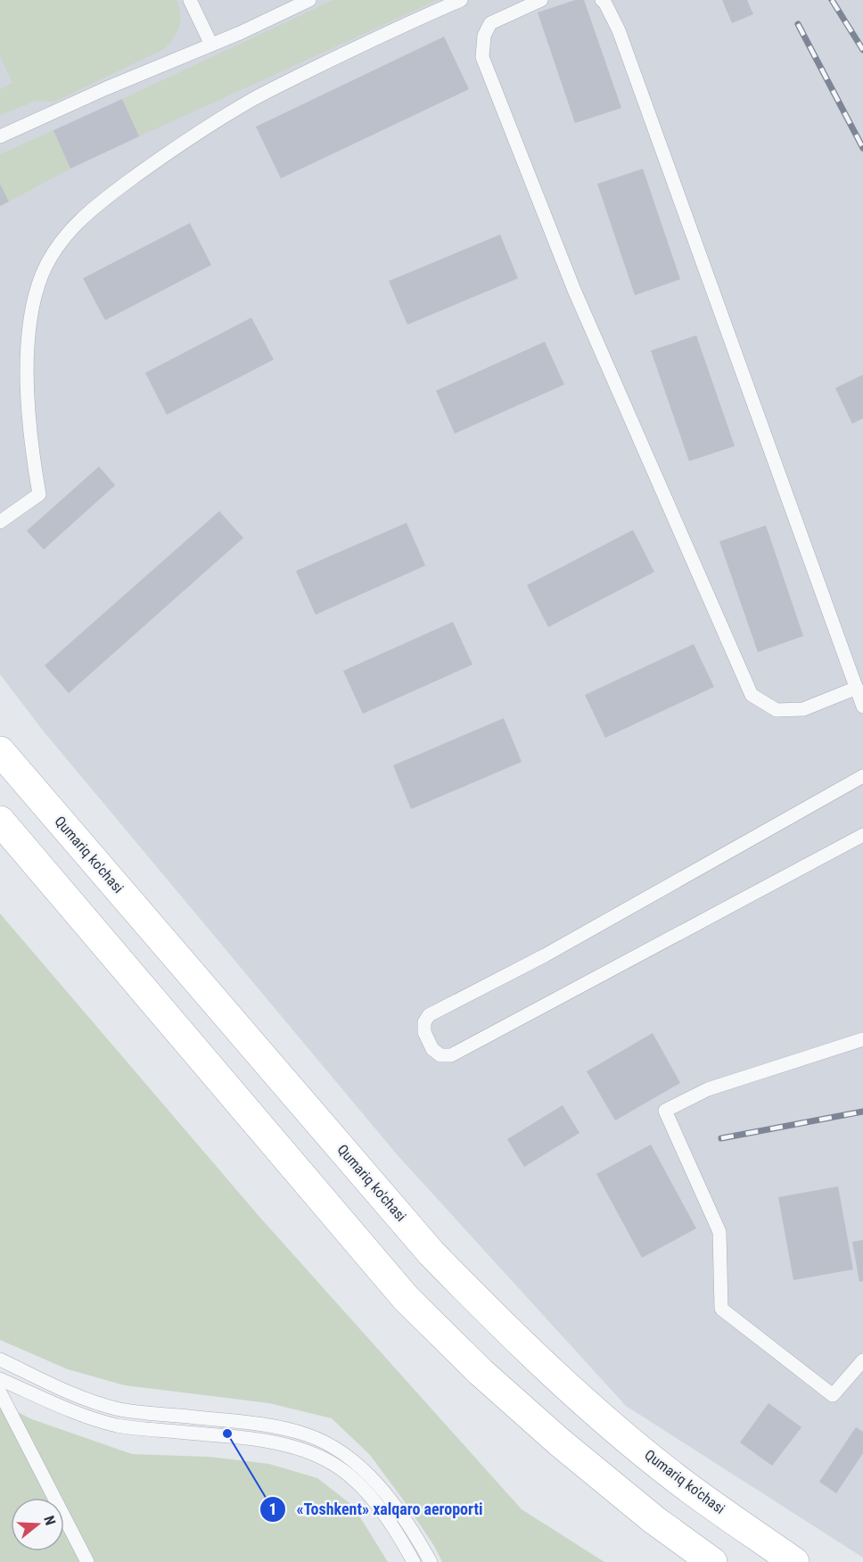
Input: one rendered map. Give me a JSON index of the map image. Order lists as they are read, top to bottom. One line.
{"streets":{"main road":["Qumariq ko'chasi"]},"places":["«Toshkent» xalqaro aeroporti"],"north":"right"}
